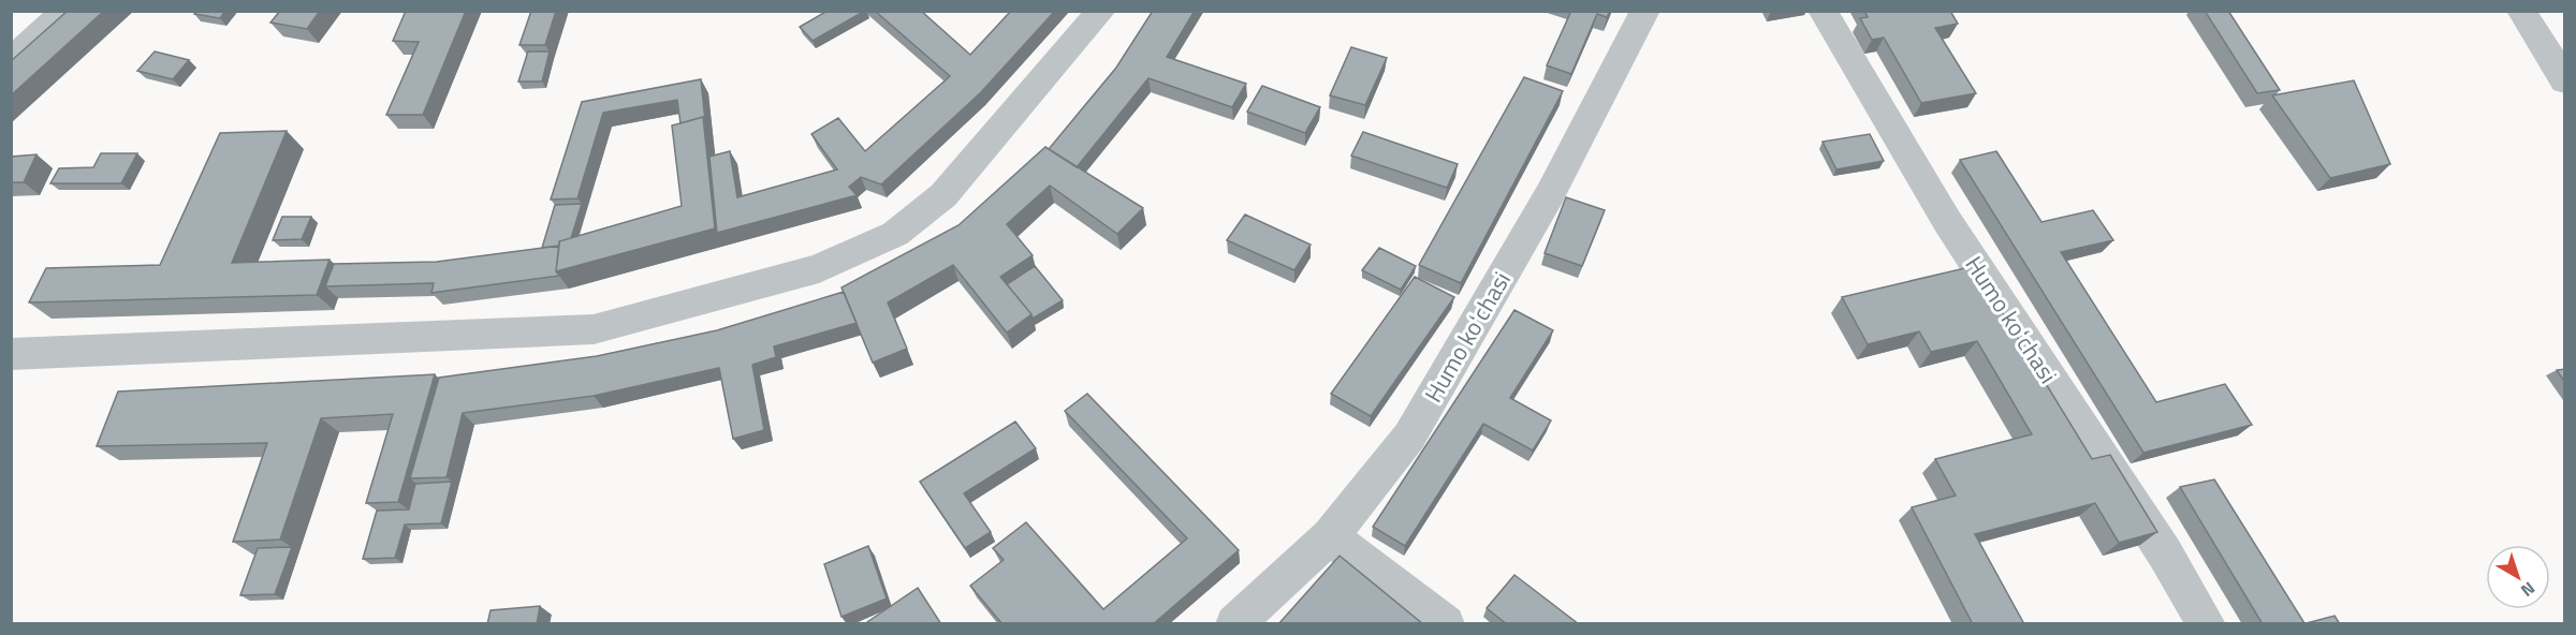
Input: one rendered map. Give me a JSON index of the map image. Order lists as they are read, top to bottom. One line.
{"streets":{"street":["Humo koʻchasi"]},"north":"bottom right"}
